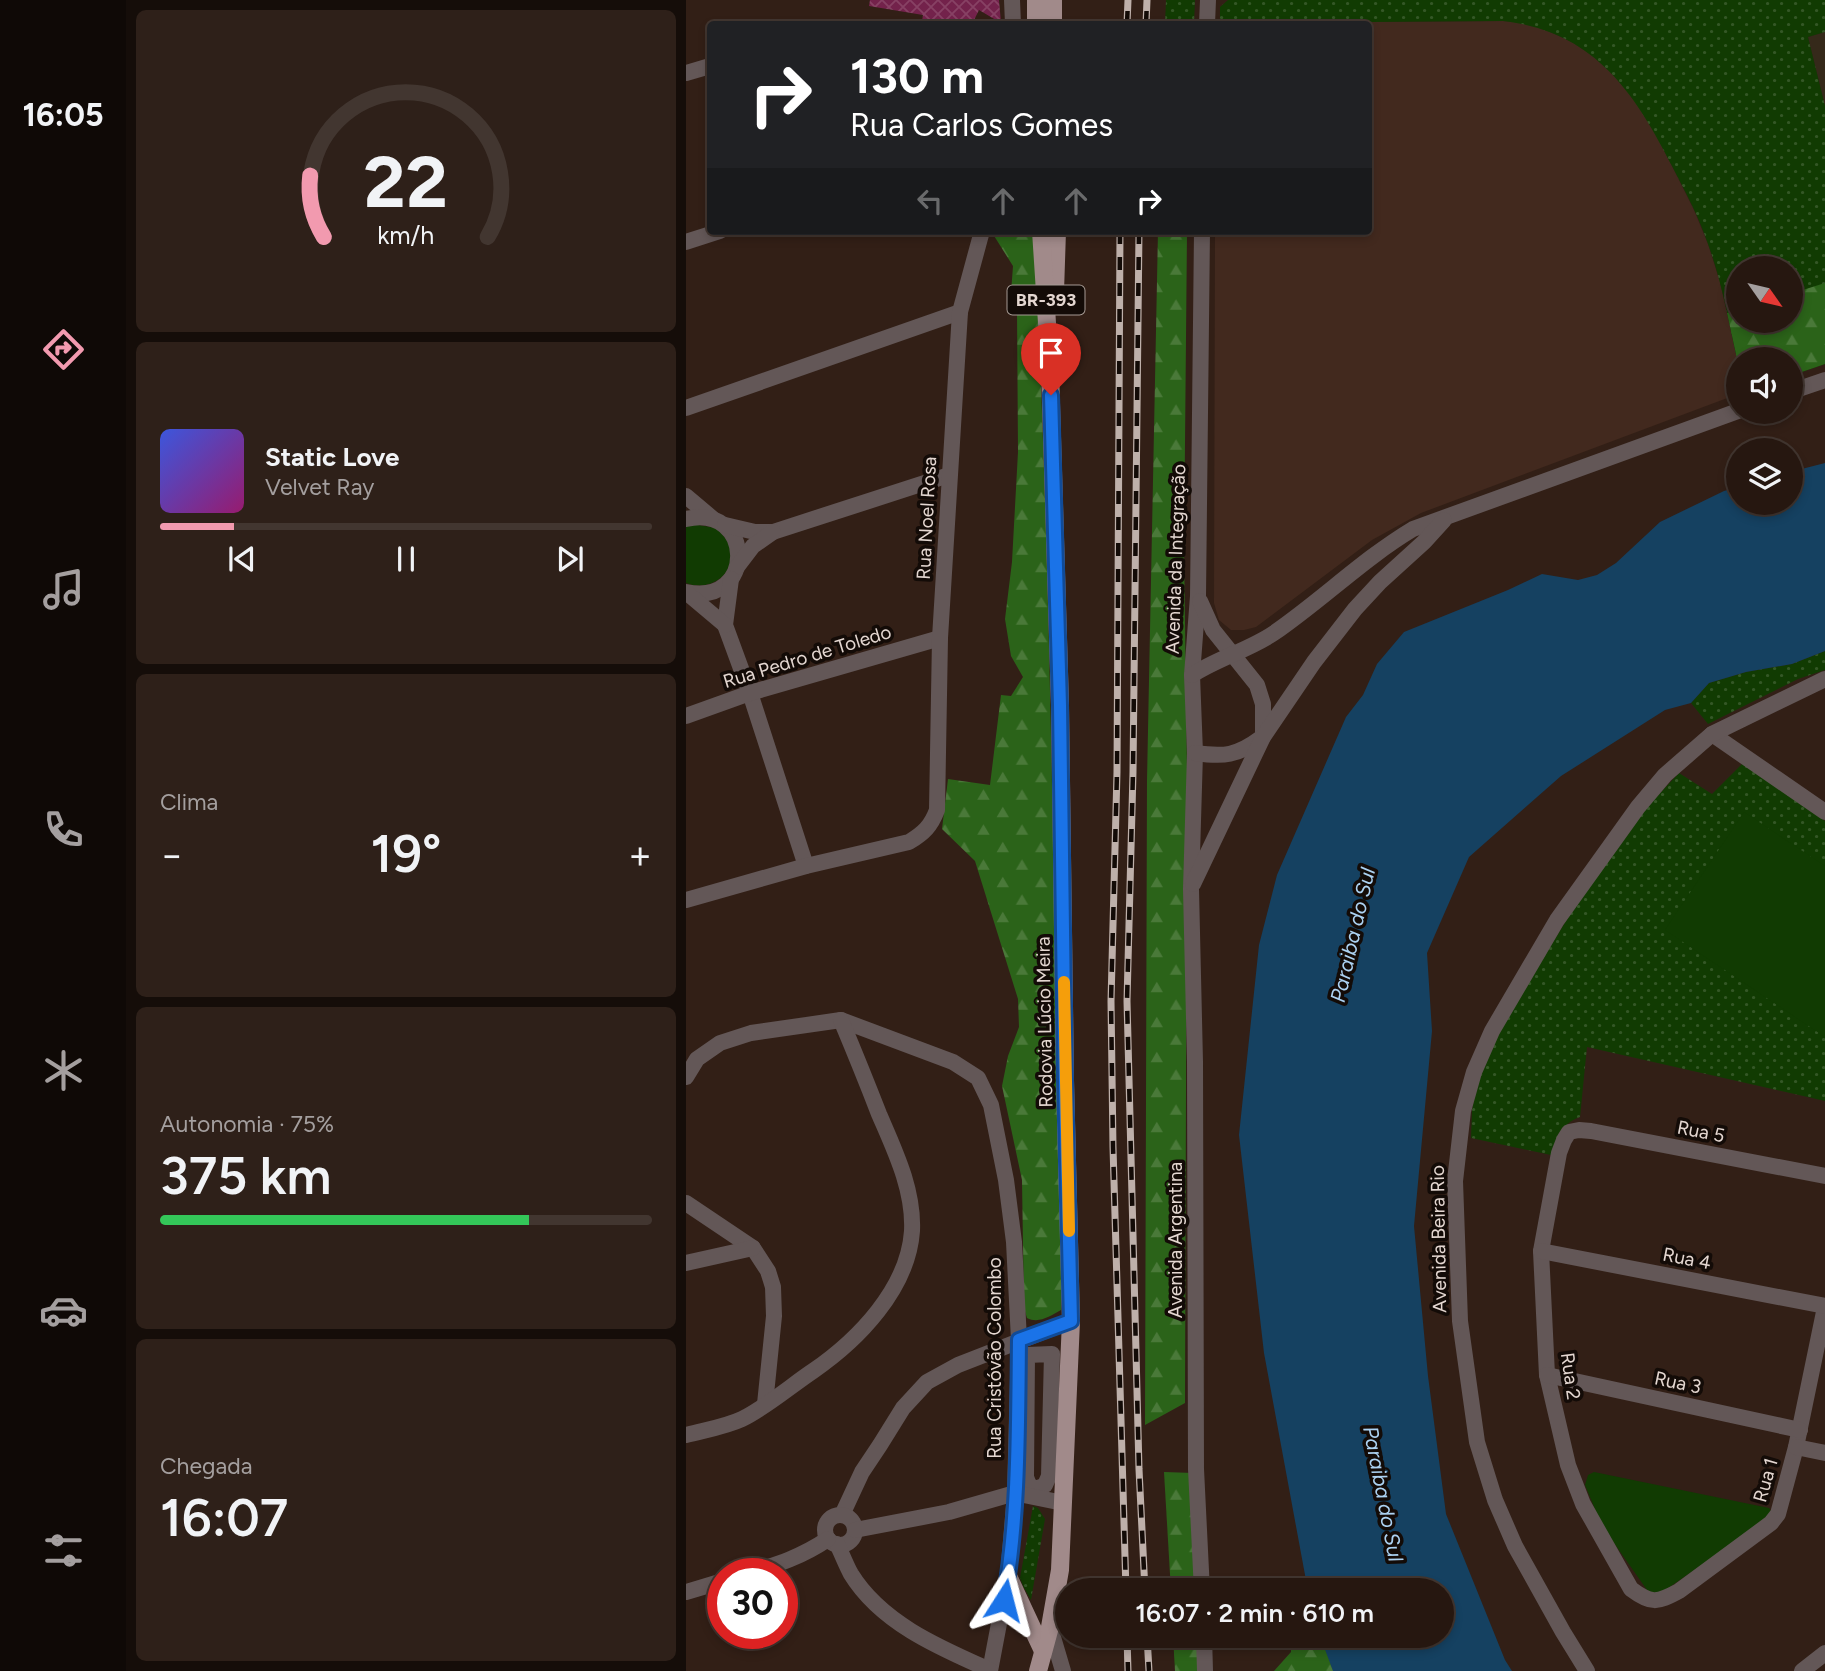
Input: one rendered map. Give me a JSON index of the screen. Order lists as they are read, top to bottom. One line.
{"streets":{"main road":["BR-393","Rodovia Lúcio Meira"],"street":["Rua Noel Rosa","Avenida da Integração","Rua Pedro de Toledo","Rua 5","Avenida Beira Rio","Avenida Argentina","Rua 4","Rua Cristóvão Colombo","Rua 2","Rua 3","Rua 1"]},"crossings":[["Rua Noel Rosa","Rua Pedro de Toledo"],["Avenida da Integração","Avenida Argentina"],["Rua 5","Rua 2"],["Rua 4","Rua 2"],["Rua 4","Rua 1"],["Rua 2","Rua 3"],["Rua 2","Rua 1"],["Rua 3","Rua 1"]],"water":["Paraiba do Sul"],"north":"bottom right","page":{"tabs":"16:05","turn":["130 m","Rua Carlos Gomes"],"song":["Static Love","Velvet Ray"],"tile":["Clima",["Autonomia · 75%","375 km"],["Chegada","16:07"]],"heat":["−","19°","+"],"limit":"30","trip":"16:07 · 2 min · 610 m","gauge":["22","km/h"]}}
